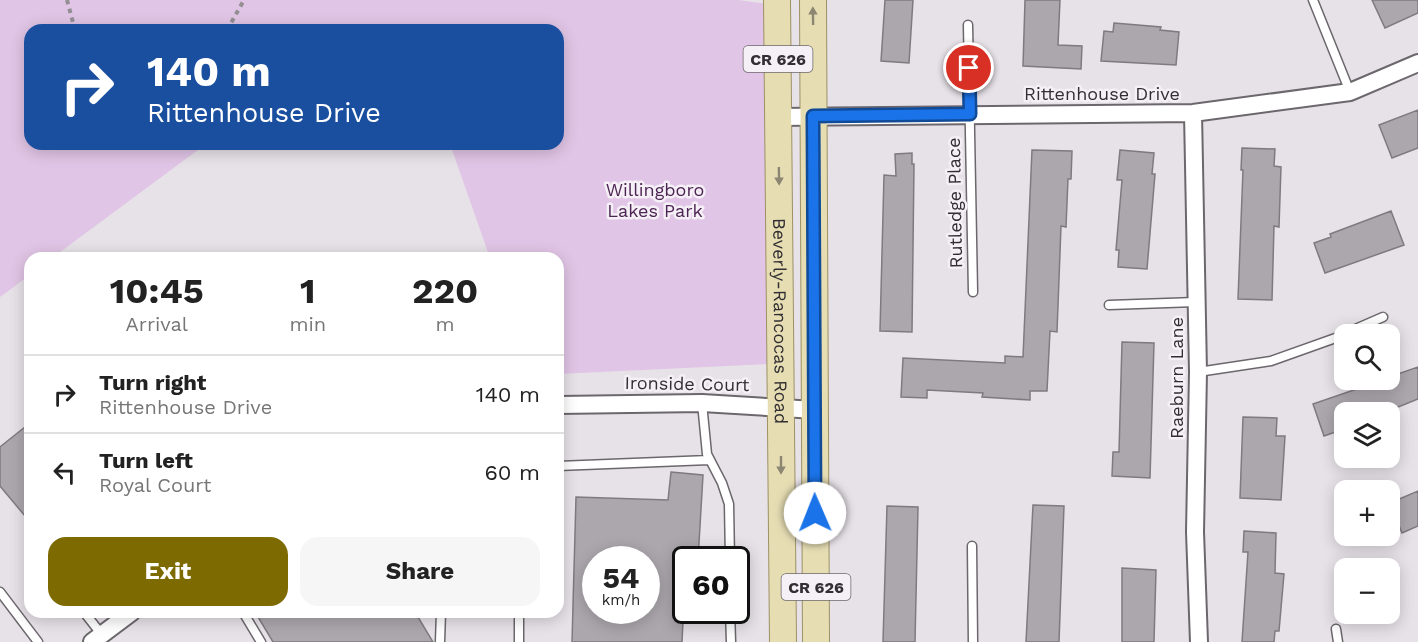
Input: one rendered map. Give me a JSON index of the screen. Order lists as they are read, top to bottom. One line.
{"streets":{"main road":["CR 626","Beverly-Rancocas Road"],"street":["Rittenhouse Drive","Raeburn Lane","Ironside Court"],"lane":["Rutledge Place"]},"crossings":[["Rittenhouse Drive","Rutledge Place"],["Rittenhouse Drive","Beverly-Rancocas Road"],["Rittenhouse Drive","Raeburn Lane"],["Beverly-Rancocas Road","Ironside Court"]],"parks":["Willingboro Lakes Park"],"page":{"turn":["140 m","Rittenhouse Drive"],"eta":["10:45","Arrival","1","min","220","m"],"map_buttons":["+","−"],"list":[{"name":"Turn right","note":"Rittenhouse Drive","value":"140 m"},{"name":"Turn left","note":"Royal Court","value":"60 m"}],"buttons":["Exit","Share"],"speed":"54 km/h","limit":"60"}}
